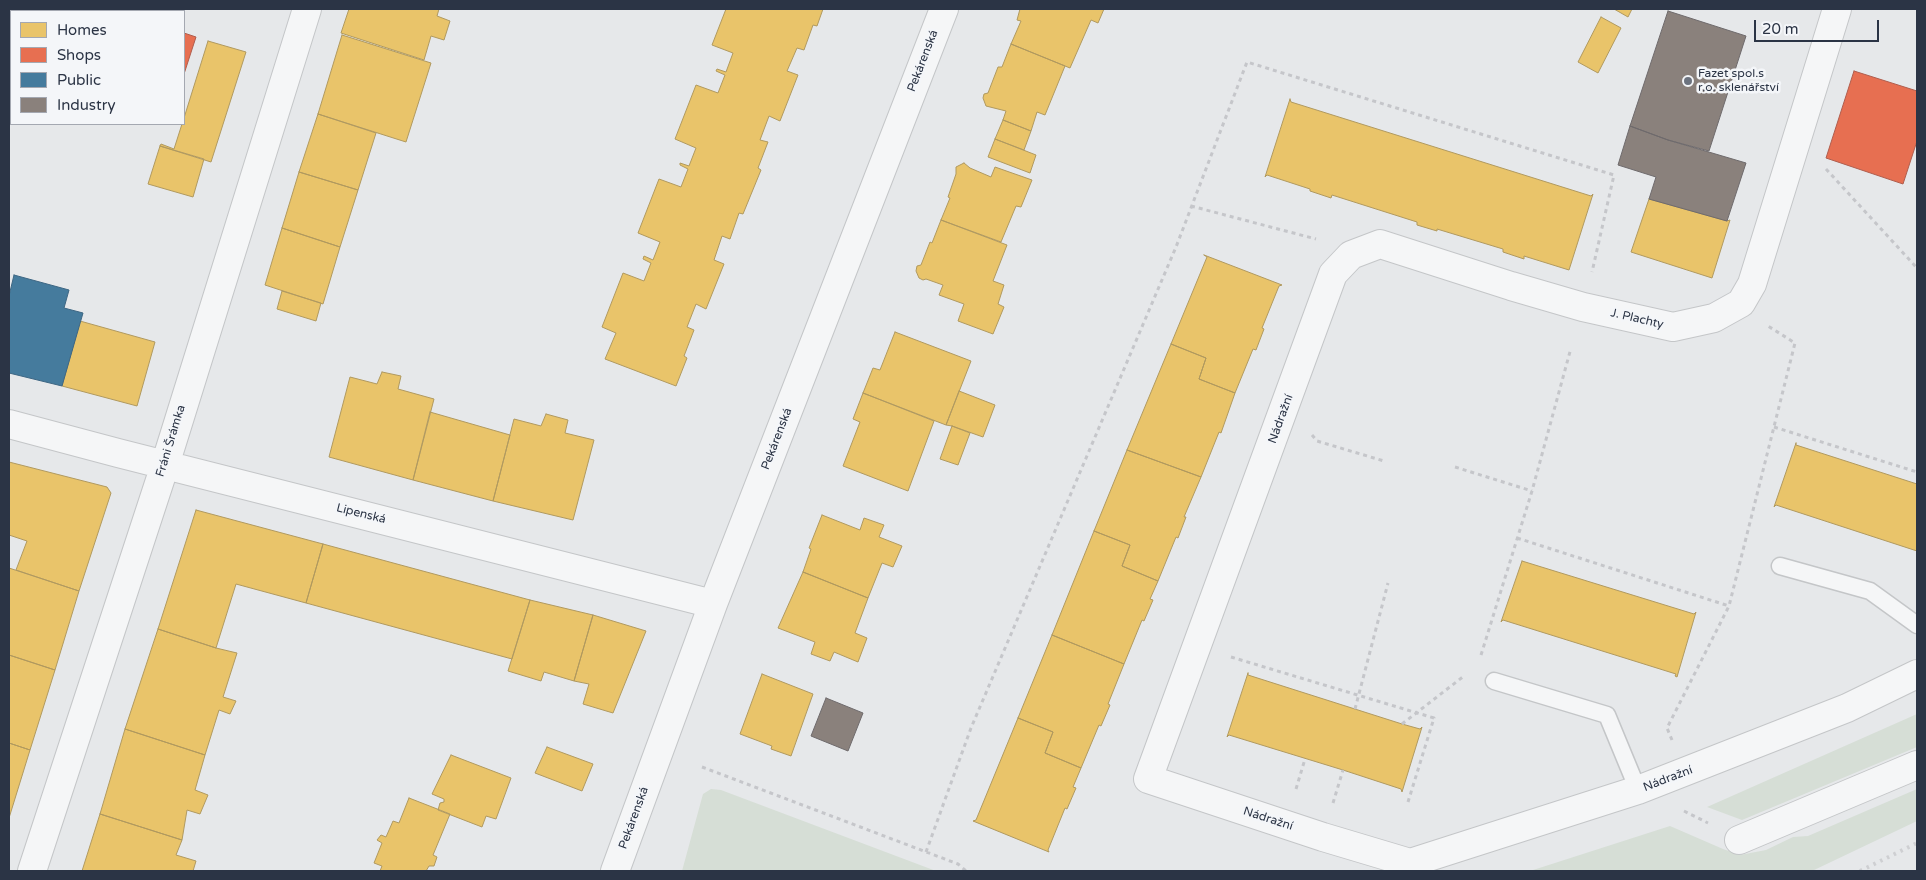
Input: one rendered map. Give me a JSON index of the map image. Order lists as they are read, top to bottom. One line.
{"streets":{"street":["Pekárenská","J. Plachty","Nádražní","Fráni Šrámka","Lipenská"]},"crossings":[["Pekárenská","Lipenská"],["J. Plachty","Nádražní"],["Fráni Šrámka","Lipenská"]],"places":["Fazet spol.s r.o. sklenářství"],"legend":["Homes","Shops","Public","Industry"],"scale_bar":"20 m"}
